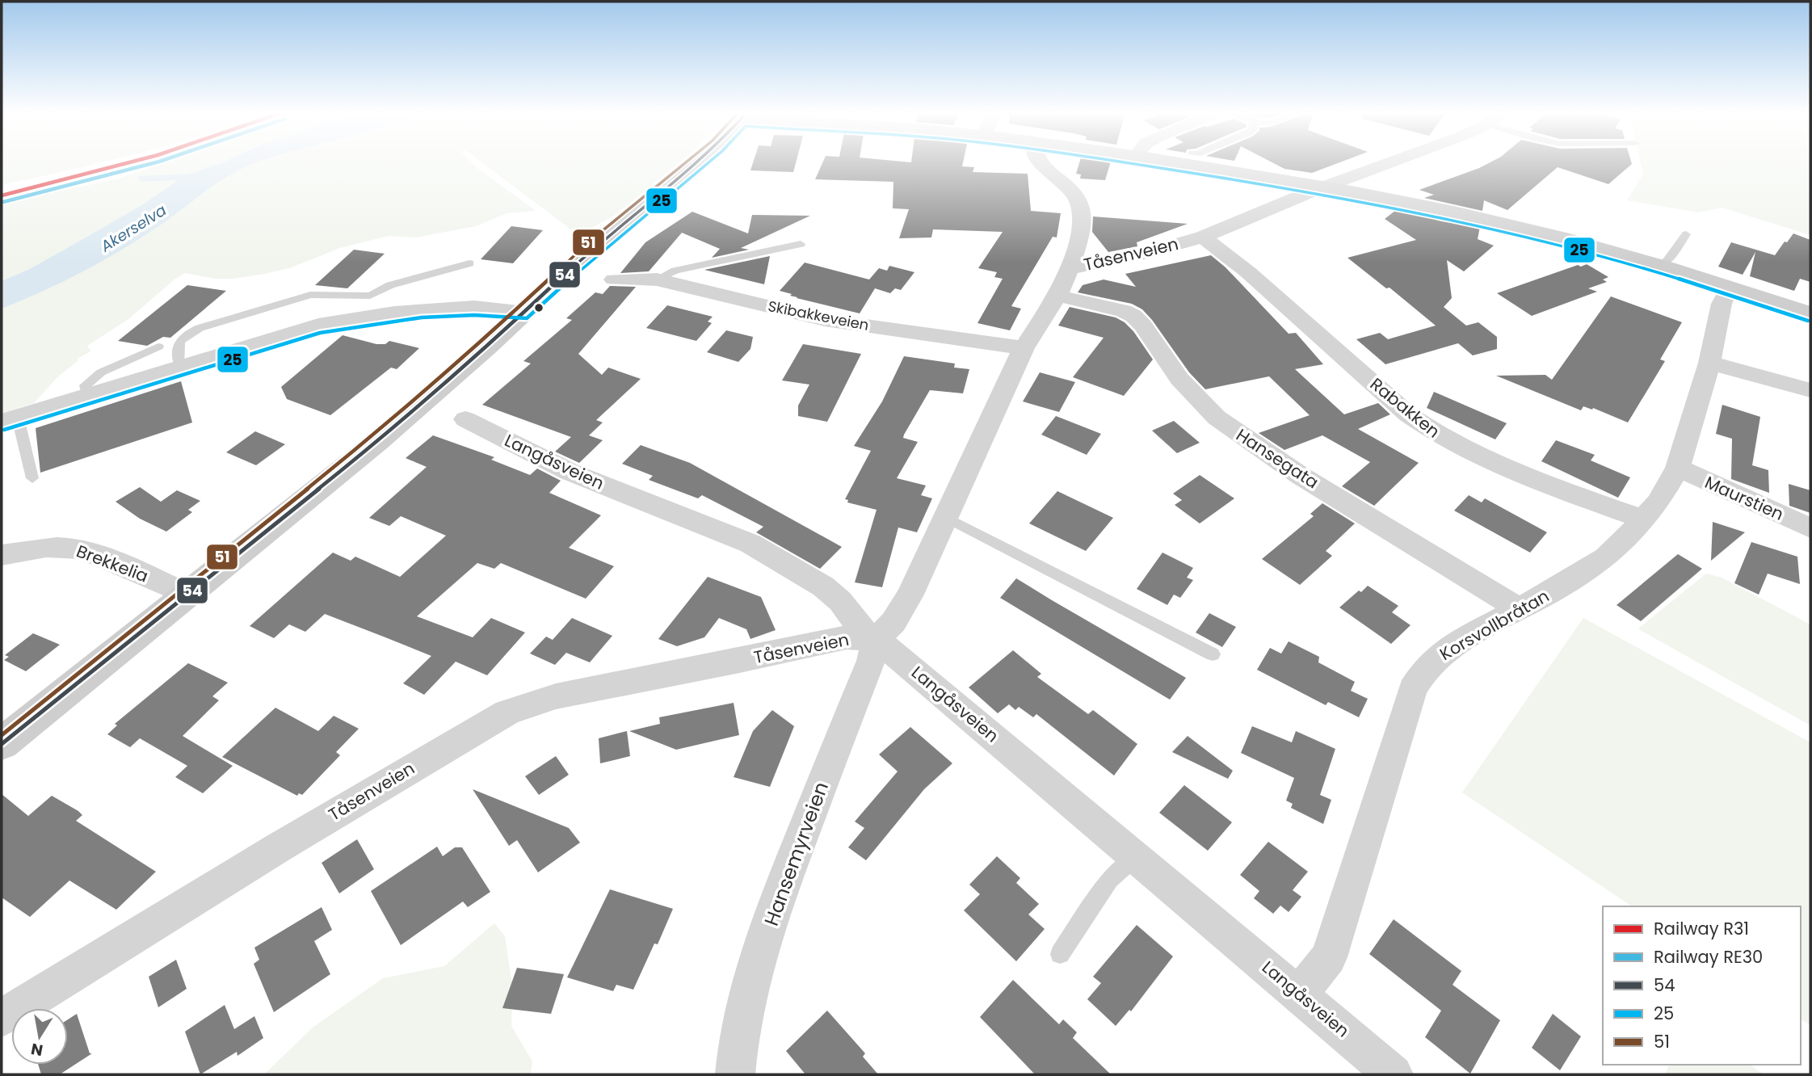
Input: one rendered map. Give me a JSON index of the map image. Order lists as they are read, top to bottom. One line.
{"streets":{"street":["Tåsenveien","Skibakkeveien","Rabakken","Hansegata","Langåsveien","Maurstien","Brekkelia","Korsvollbråtan","Hansemyrveien"]},"crossings":[["Tåsenveien","Skibakkeveien"],["Tåsenveien","Rabakken"],["Tåsenveien","Hansegata"],["Tåsenveien","Langåsveien"],["Tåsenveien","Hansemyrveien"],["Rabakken","Korsvollbråtan"],["Hansegata","Korsvollbråtan"],["Langåsveien","Korsvollbråtan"],["Langåsveien","Hansemyrveien"],["Maurstien","Korsvollbråtan"]],"water":["Akerselva"],"lines":["rail line R31","rail line RE30","transit line 54","transit line 25","transit line 51"],"legend":["Railway R31","Railway RE30","54","25","51"],"north":"bottom"}
